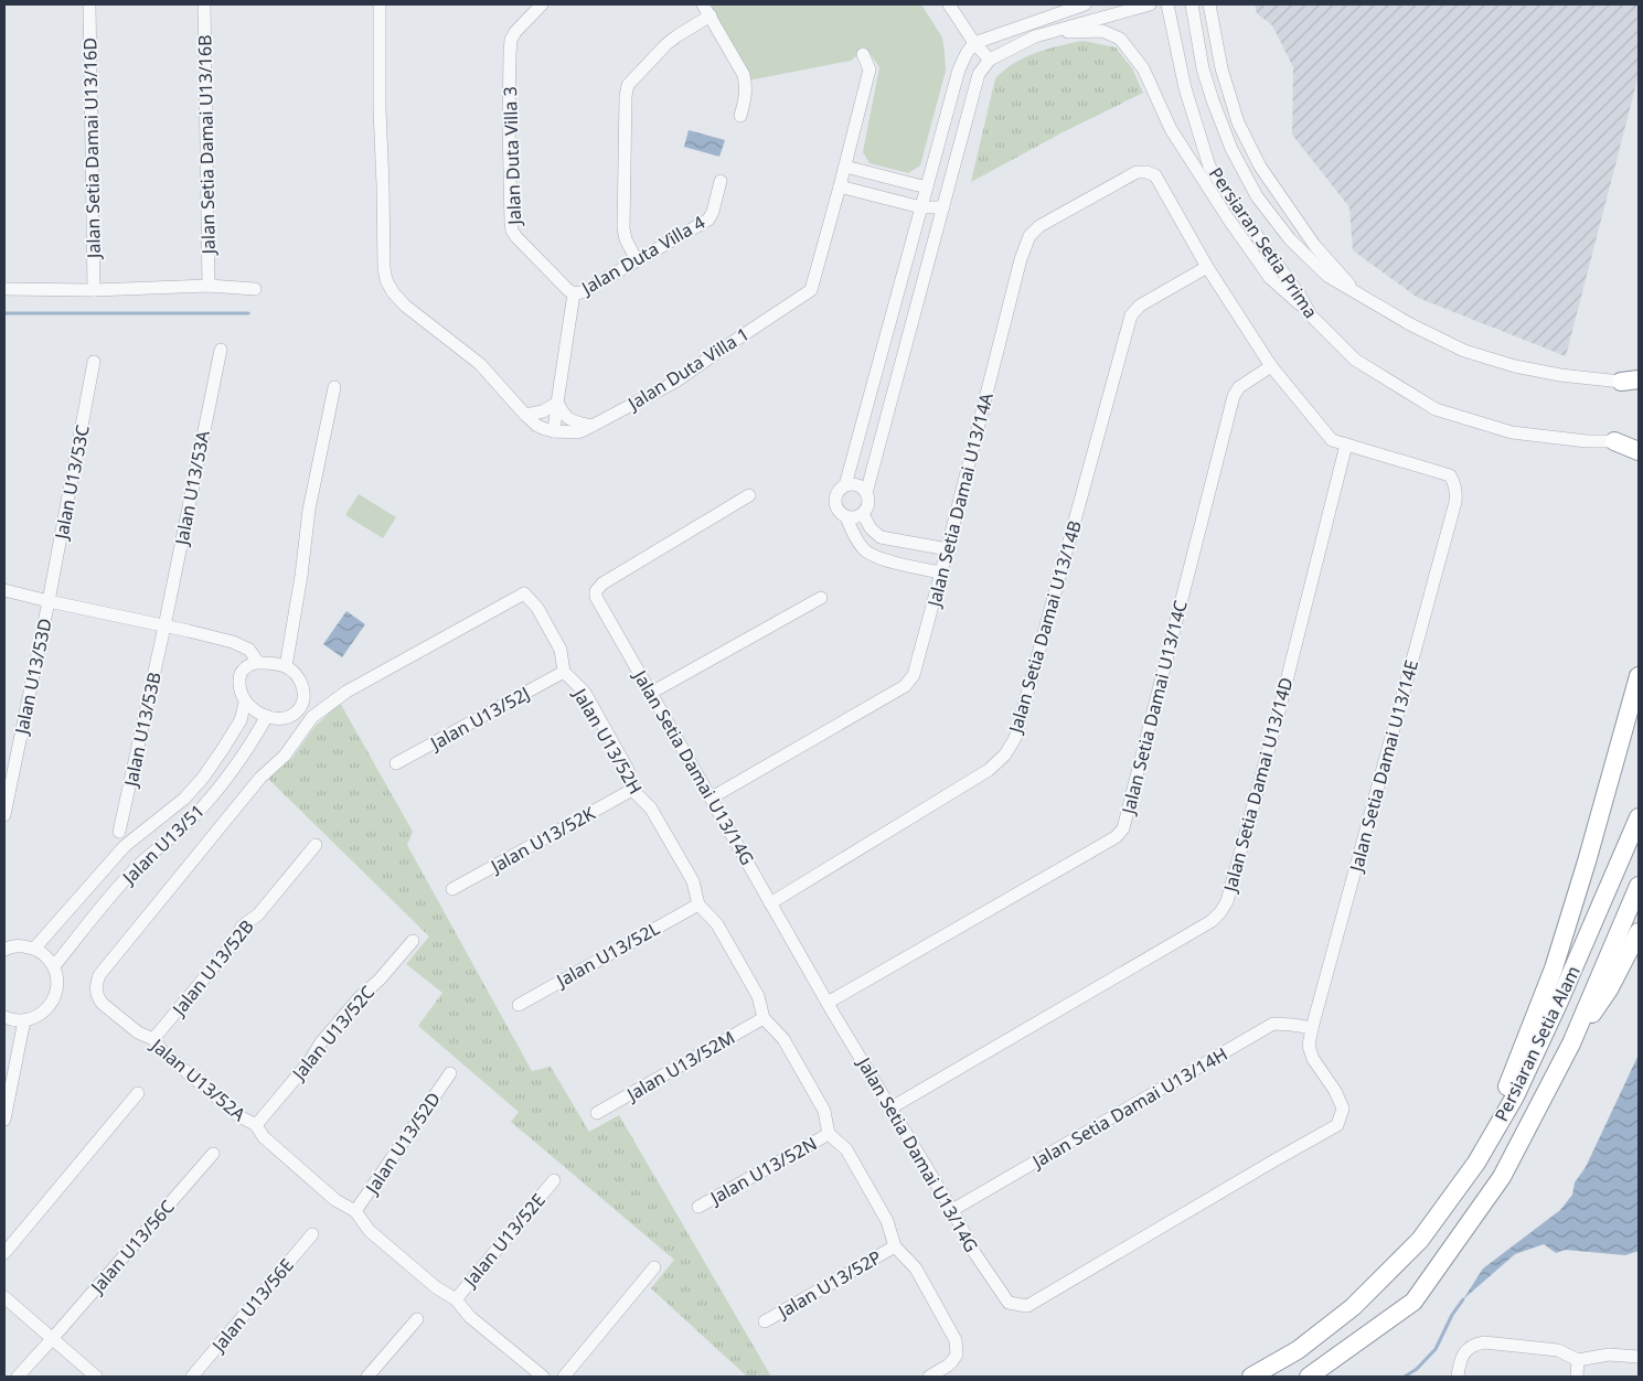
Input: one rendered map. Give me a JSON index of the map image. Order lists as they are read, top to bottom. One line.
{"streets":{"highway":["Persiaran Setia Alam"],"street":["Jalan Setia Damai U13/16B","Jalan Setia Damai U13/16D","Jalan Duta Villa 3","Persiaran Setia Prima","Jalan Duta Villa 4","Jalan Duta Villa 1","Jalan U13/53C","Jalan U13/53A","Jalan Setia Damai U13/14A","Jalan Setia Damai U13/14B","Jalan U13/53D","Jalan Setia Damai U13/14C","Jalan U13/52J","Jalan U13/53B","Jalan U13/52H","Jalan Setia Damai U13/14E","Jalan Setia Damai U13/14G","Jalan Setia Damai U13/14D","Jalan U13/52K","Jalan U13/51","Jalan U13/52L","Jalan U13/52B","Jalan U13/52C","Jalan U13/52M","Jalan U13/52A","Jalan Setia Damai U13/14H","Jalan U13/52D","Jalan U13/52N","Jalan U13/52E","Jalan U13/56C","Jalan U13/52P","Jalan U13/56E"]},"crossings":[["Jalan Duta Villa 3","Jalan Duta Villa 4"],["Jalan U13/53C","Jalan U13/53D"],["Jalan U13/53A","Jalan U13/53B"],["Jalan Setia Damai U13/14A","Jalan Setia Damai U13/14B"],["Jalan Setia Damai U13/14A","Jalan Setia Damai U13/14G"],["Jalan Setia Damai U13/14B","Jalan Setia Damai U13/14G"],["Jalan Setia Damai U13/14C","Jalan Setia Damai U13/14G"],["Jalan U13/52J","Jalan U13/52H"],["Jalan U13/52H","Jalan U13/52K"],["Jalan U13/52H","Jalan U13/52L"],["Jalan U13/52H","Jalan U13/52M"],["Jalan U13/52H","Jalan U13/52A"],["Jalan U13/52H","Jalan U13/52N"],["Jalan Setia Damai U13/14E","Jalan Setia Damai U13/14G"],["Jalan Setia Damai U13/14E","Jalan Setia Damai U13/14D"],["Jalan Setia Damai U13/14E","Jalan Setia Damai U13/14H"],["Jalan Setia Damai U13/14G","Jalan Setia Damai U13/14D"],["Jalan Setia Damai U13/14G","Jalan Setia Damai U13/14H"],["Jalan U13/52B","Jalan U13/52A"],["Jalan U13/52C","Jalan U13/52A"],["Jalan U13/52A","Jalan U13/52D"],["Jalan U13/52A","Jalan U13/52E"]]}
